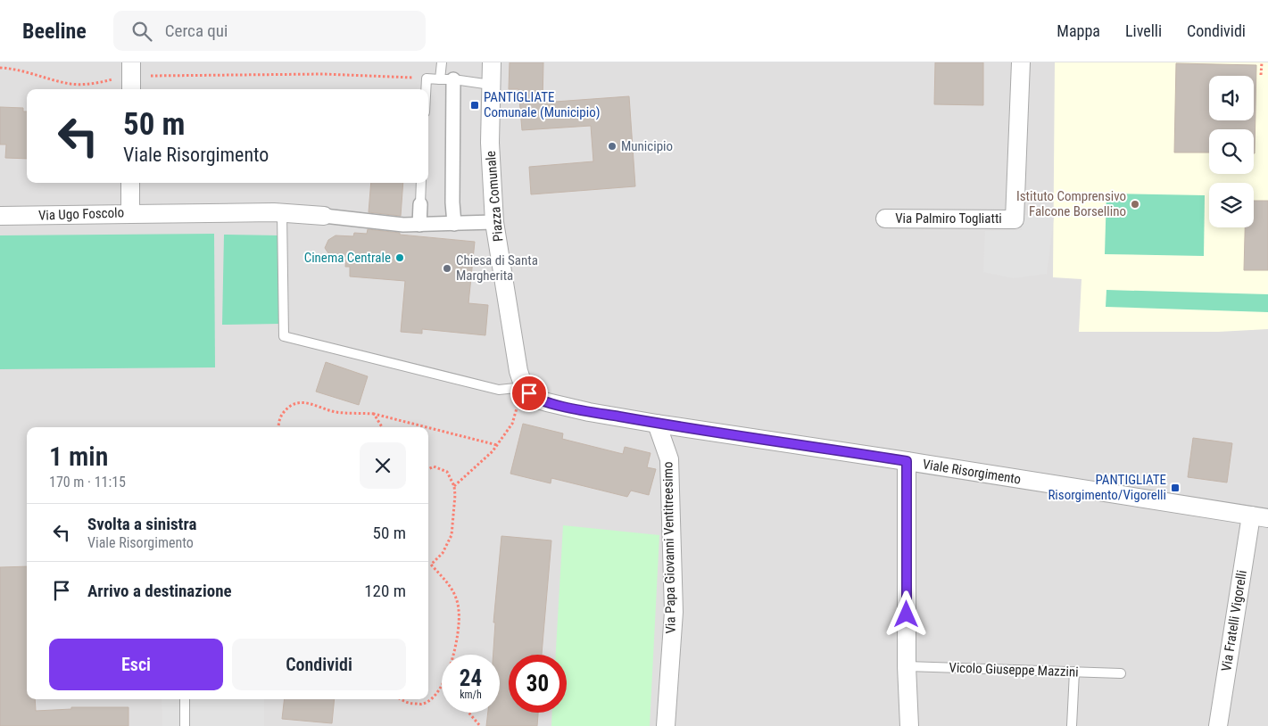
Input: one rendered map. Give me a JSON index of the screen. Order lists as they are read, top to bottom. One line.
{"streets":{"street":["Piazza Comunale","Via Ugo Foscolo","Via Palmiro Togliatti","Viale Risorgimento","Via Papa Giovanni Ventitreesimo","Via Fratelli Vigorelli"],"lane":["Vicolo Giuseppe Mazzini"]},"crossings":[["Piazza Comunale","Viale Risorgimento"],["Viale Risorgimento","Via Papa Giovanni Ventitreesimo"],["Viale Risorgimento","Via Fratelli Vigorelli"]],"places":{"transit":["PANTIGLIATE Comunale (Municipio)","PANTIGLIATE Risorgimento/Vigorelli"],"other":["Municipio","Istituto Comprensivo Falcone Borsellino","Cinema Centrale","Chiesa di Santa Margherita"]},"page":{"header":"Beeline","search":"Cerca qui","nav":["Mappa","Livelli","Condividi"],"turn":["50 m","Viale Risorgimento"],"heading":["1 min","170 m · 11:15"],"list":[{"name":"Svolta a sinistra","note":"Viale Risorgimento","value":"50 m"},{"name":"Arrivo a destinazione","value":"120 m"}],"buttons":["Esci","Condividi"],"speed":"24 km/h","limit":"30"}}
